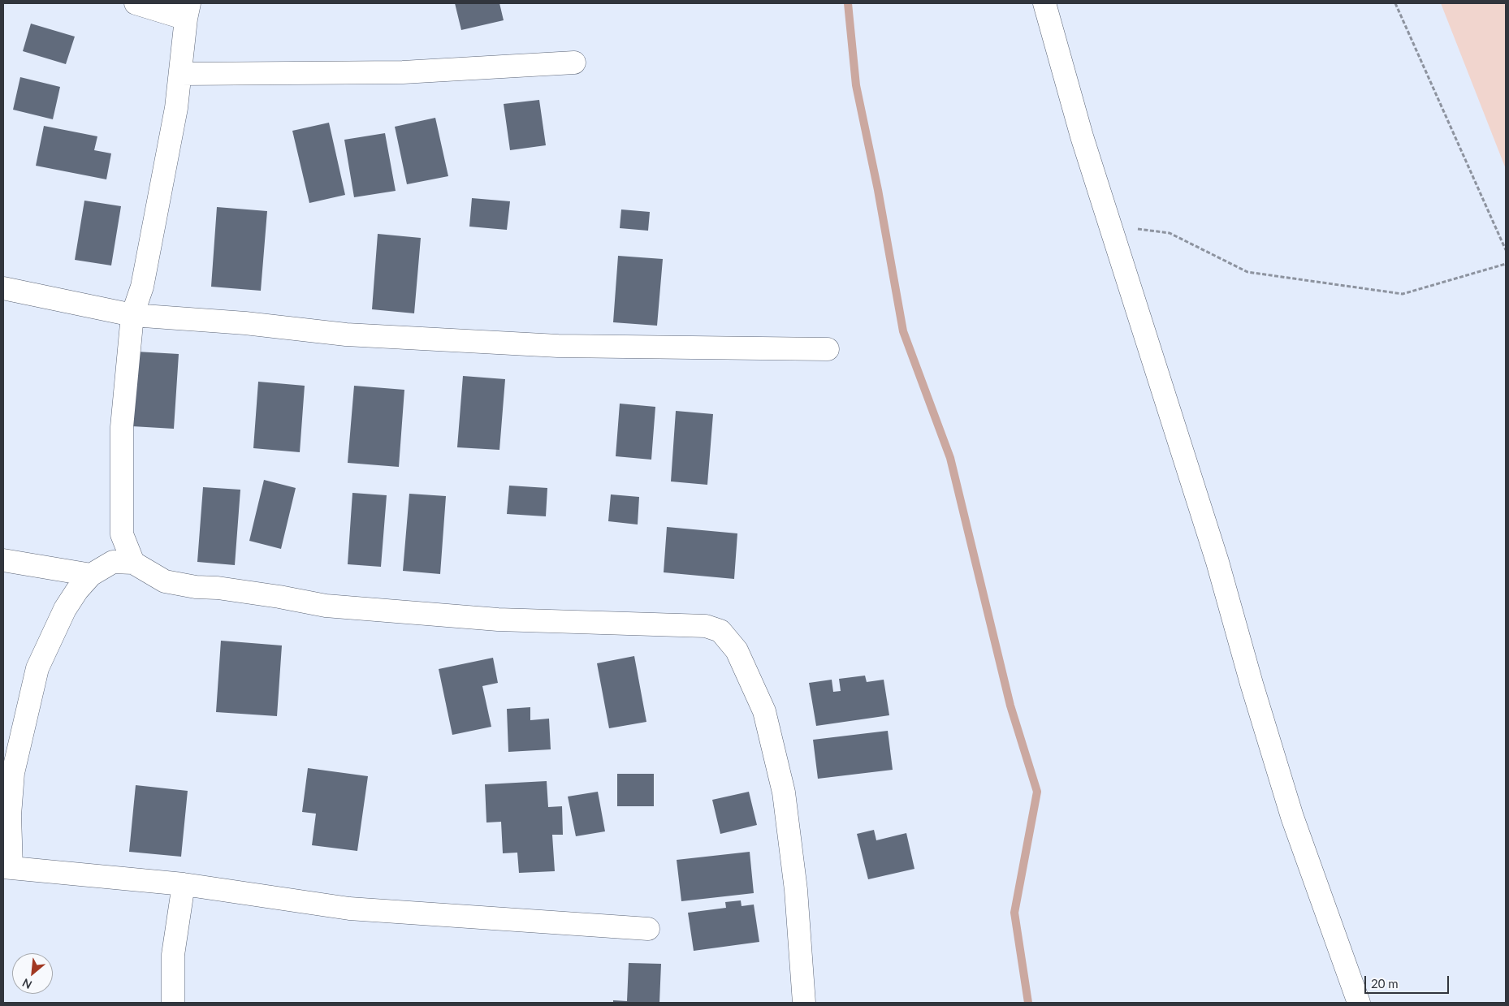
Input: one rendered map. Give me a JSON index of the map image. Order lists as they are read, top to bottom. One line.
{"scale_bar":"20 m","north":"bottom left"}
